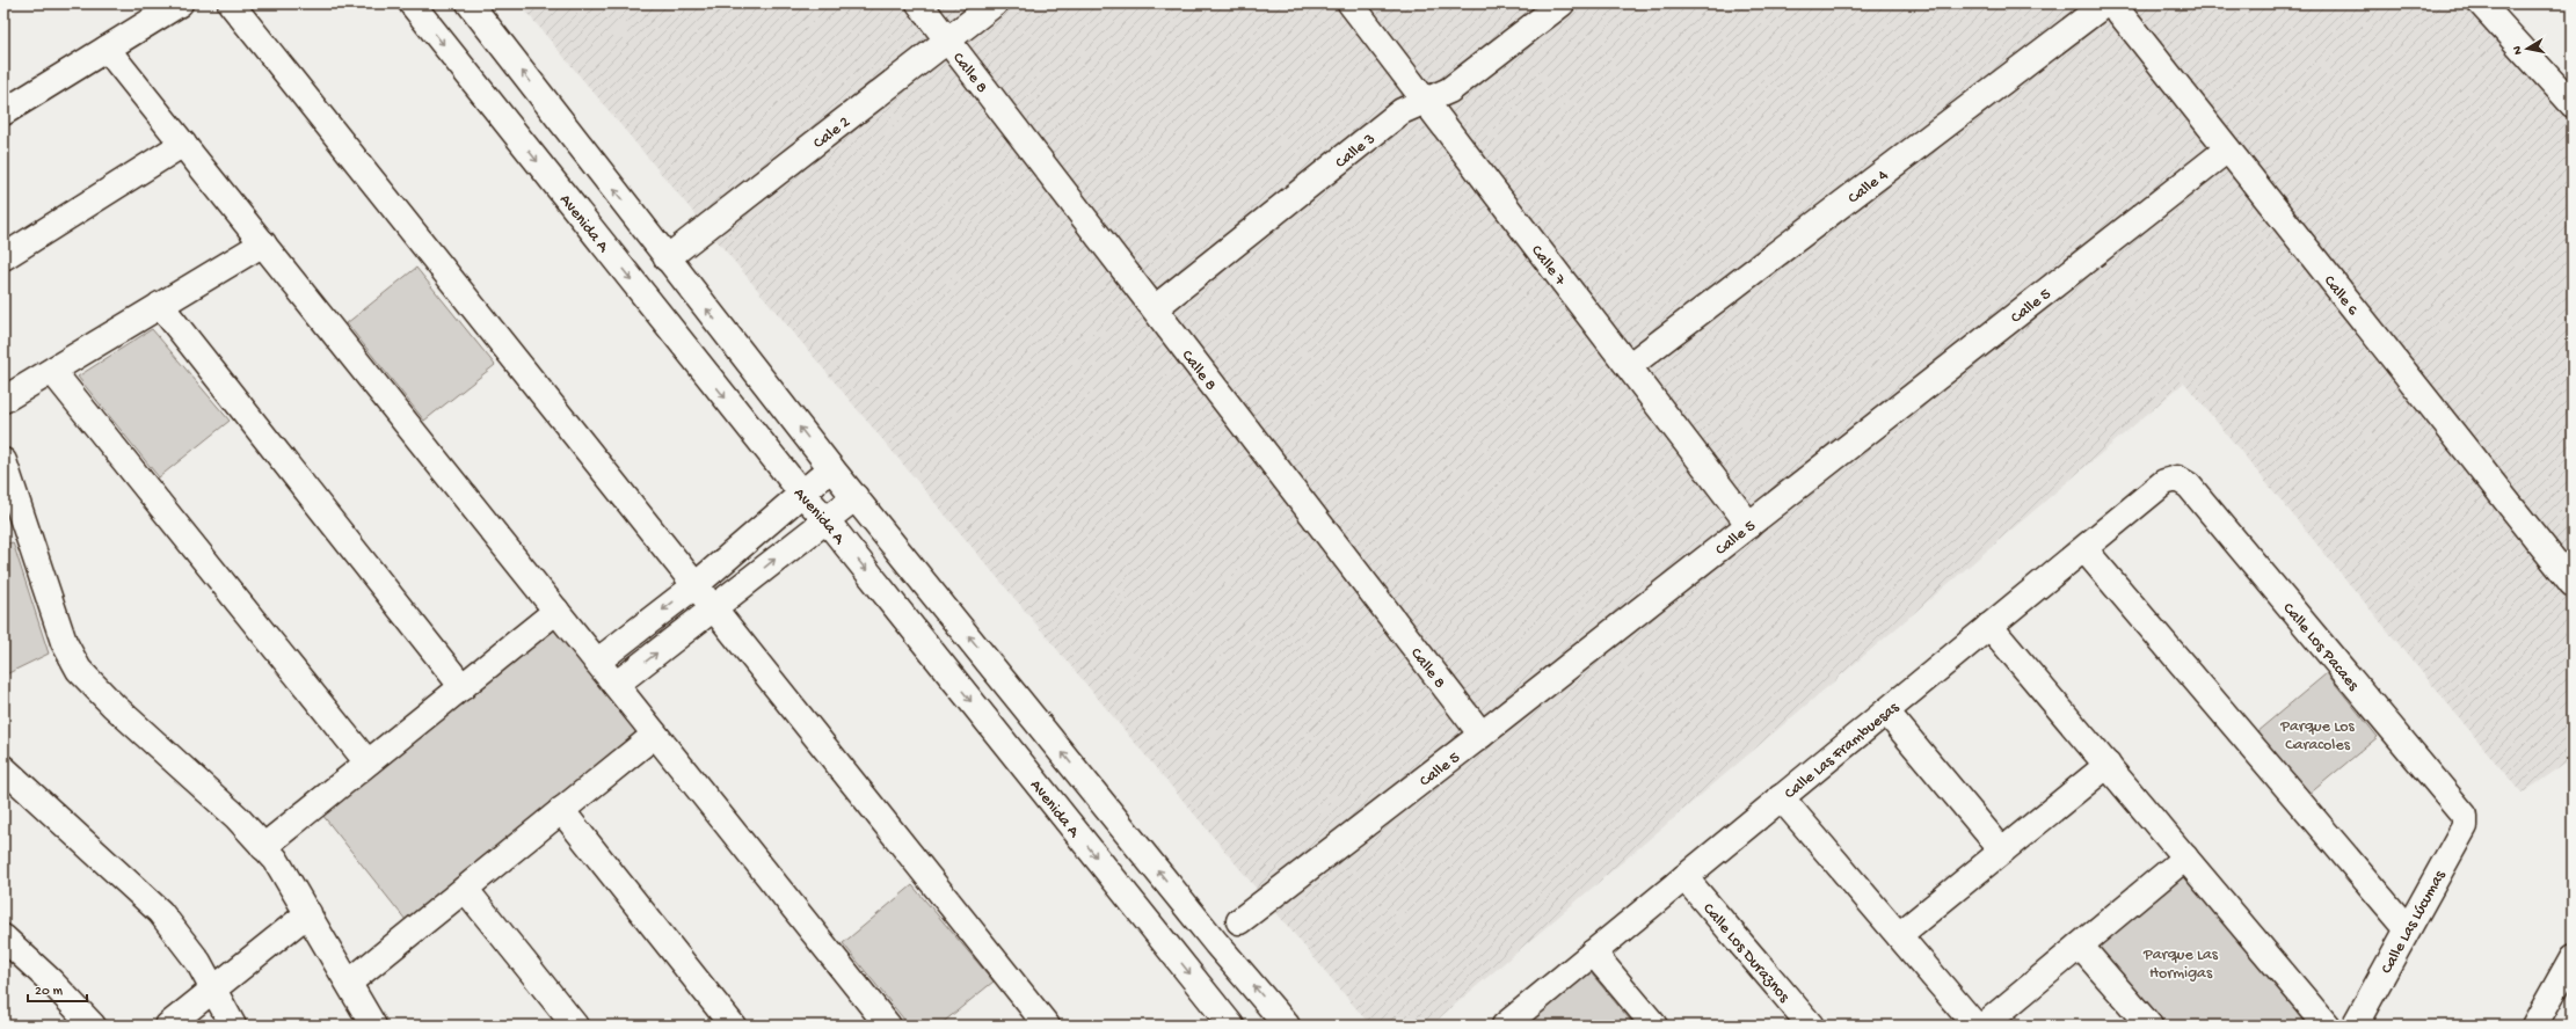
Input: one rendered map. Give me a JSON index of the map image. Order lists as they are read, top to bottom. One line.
{"streets":{"street":["Calle 8","Cale 2","Calle 3","Calle 4","Avenida A","Calle 7","Calle 6","Calle 5","Calle Los Pacaes","Calle Las Frambuesas","Calle Las Lúcumas","Calle Los Duraznos"]},"crossings":[["Calle 8","Cale 2"],["Calle 8","Calle 3"],["Calle 8","Calle 5"],["Calle 3","Calle 7"],["Calle 4","Calle 7"],["Calle 7","Calle 5"],["Calle 6","Calle 5"],["Calle Los Pacaes","Calle Las Frambuesas"],["Calle Los Pacaes","Calle Las Lúcumas"],["Calle Las Frambuesas","Calle Los Duraznos"]],"parks":["Parque Los Caracoles","Parque Las Hormigas"],"scale_bar":"20 m","north":"left"}
